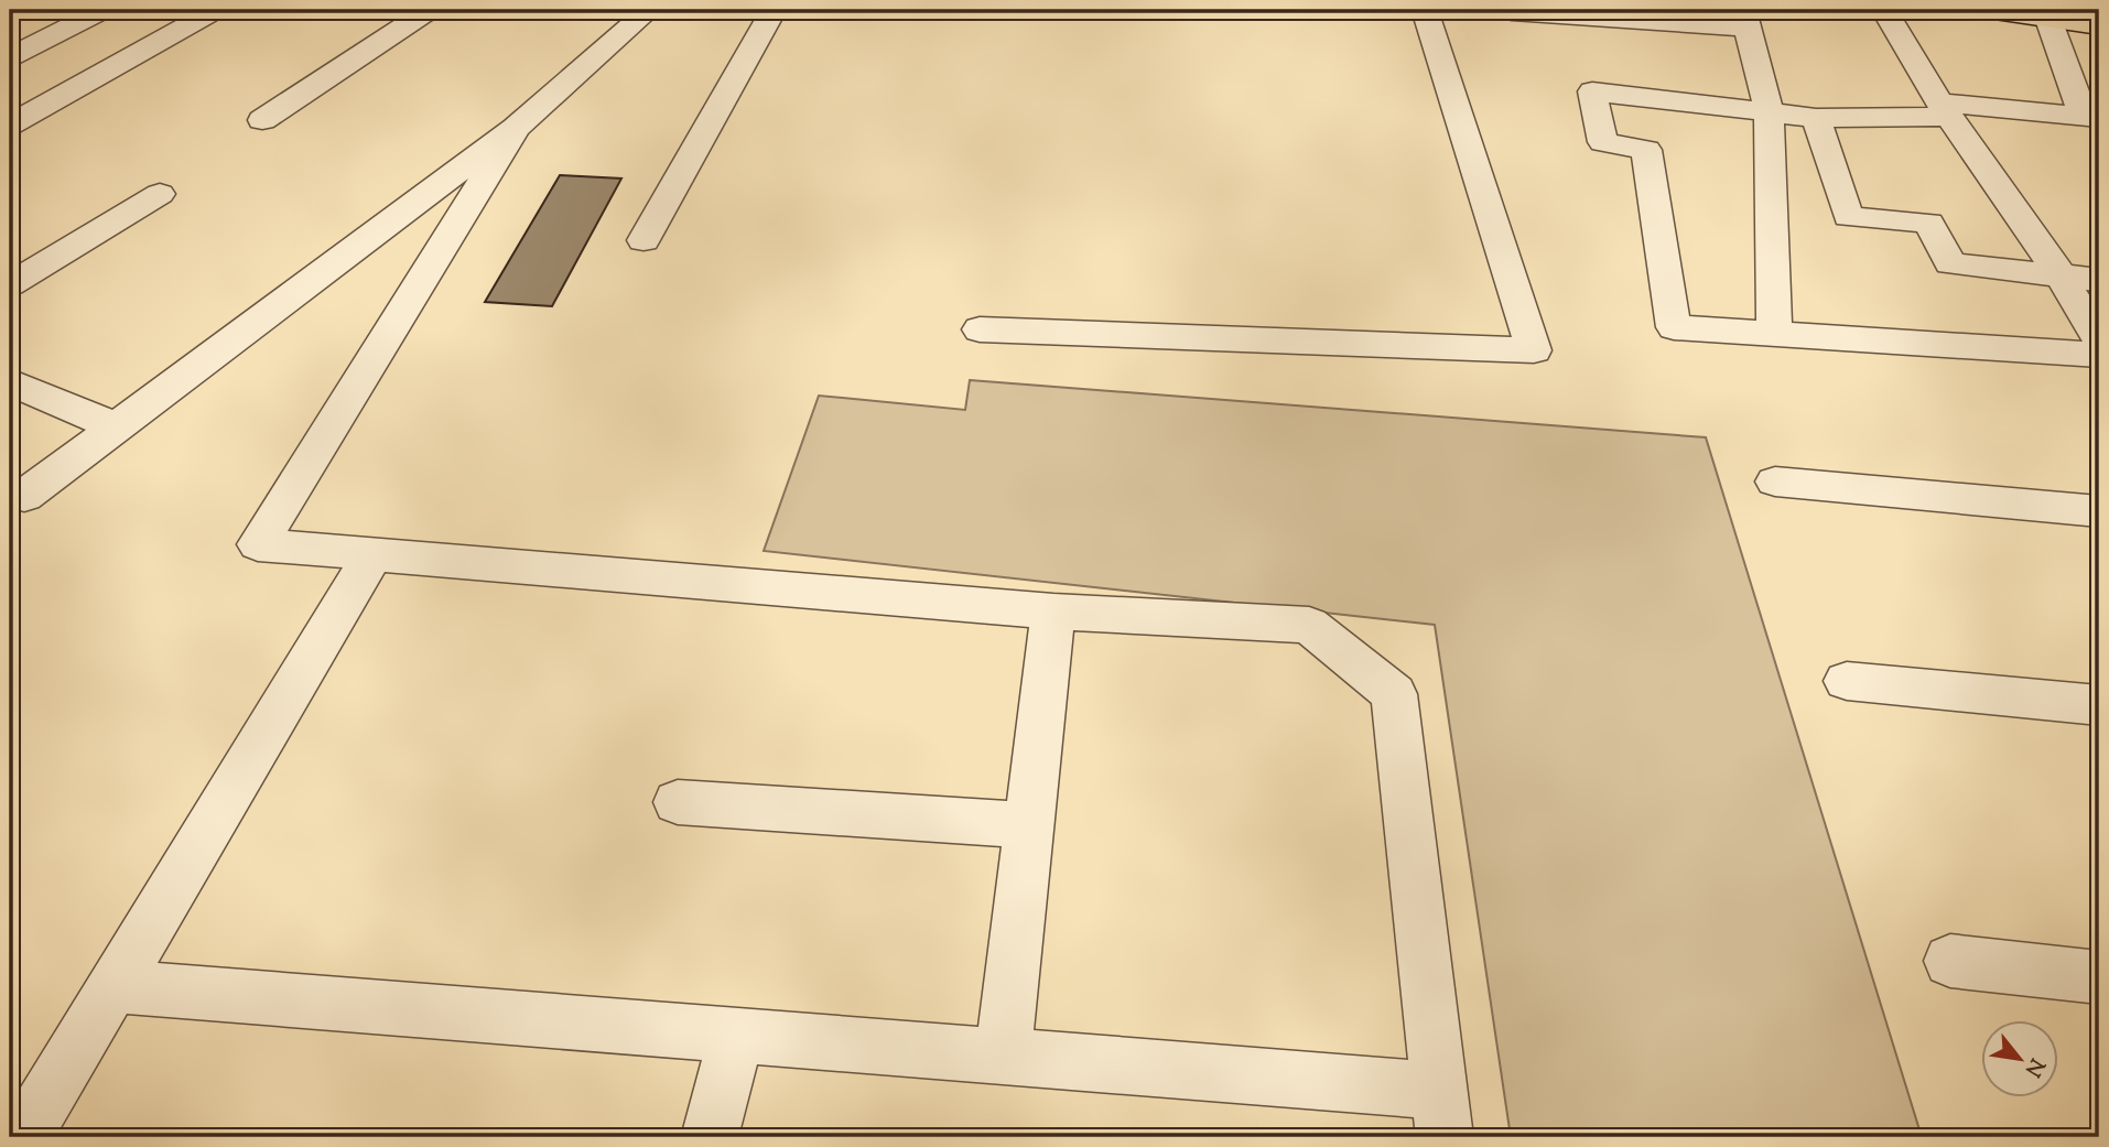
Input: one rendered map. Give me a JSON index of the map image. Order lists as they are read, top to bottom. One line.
{"north":"bottom right"}
